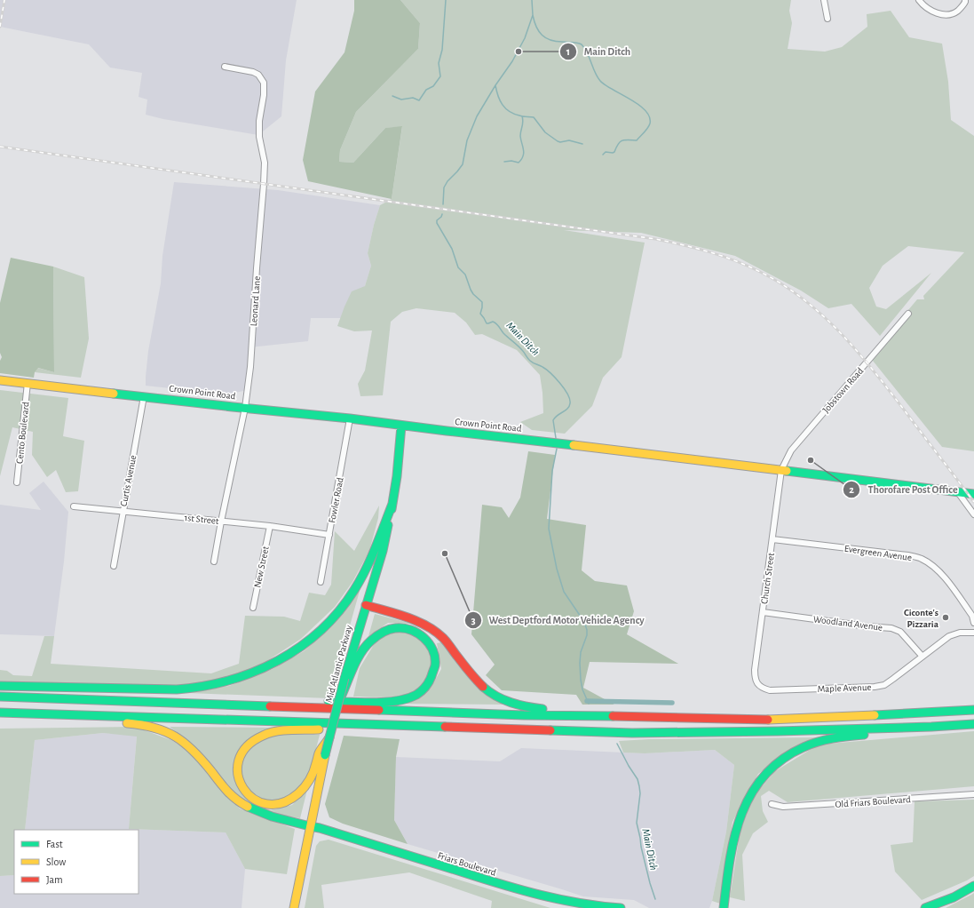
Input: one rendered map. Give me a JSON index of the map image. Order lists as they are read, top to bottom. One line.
{"streets":{"main road":["Crown Point Road","Mid Atlantic Parkway","Friars Boulevard"],"street":["Leonard Lane","Jobstown Road","Cento Boulevard","Curtis Avenue","Fowler Road","1st Street","Evergreen Avenue","New Street","Church Street","Woodland Avenue","Maple Avenue","Old Friars Boulevard"]},"crossings":[["Leonard Lane","Crown Point Road"],["Leonard Lane","1st Street"],["Jobstown Road","Crown Point Road"],["Jobstown Road","Church Street"],["Crown Point Road","Cento Boulevard"],["Crown Point Road","Curtis Avenue"],["Crown Point Road","Fowler Road"],["Crown Point Road","Church Street"],["Crown Point Road","Mid Atlantic Parkway"],["Curtis Avenue","1st Street"],["Fowler Road","1st Street"],["1st Street","New Street"],["Evergreen Avenue","Church Street"],["Church Street","Woodland Avenue"],["Church Street","Maple Avenue"],["Woodland Avenue","Maple Avenue"],["Mid Atlantic Parkway","Friars Boulevard"]],"water":["Main Ditch"],"places":["Main Ditch","Thorofare Post Office","West Deptford Motor Vehicle Agency","Ciconte's Pizzaria"],"legend":["Fast","Slow","Jam"]}
